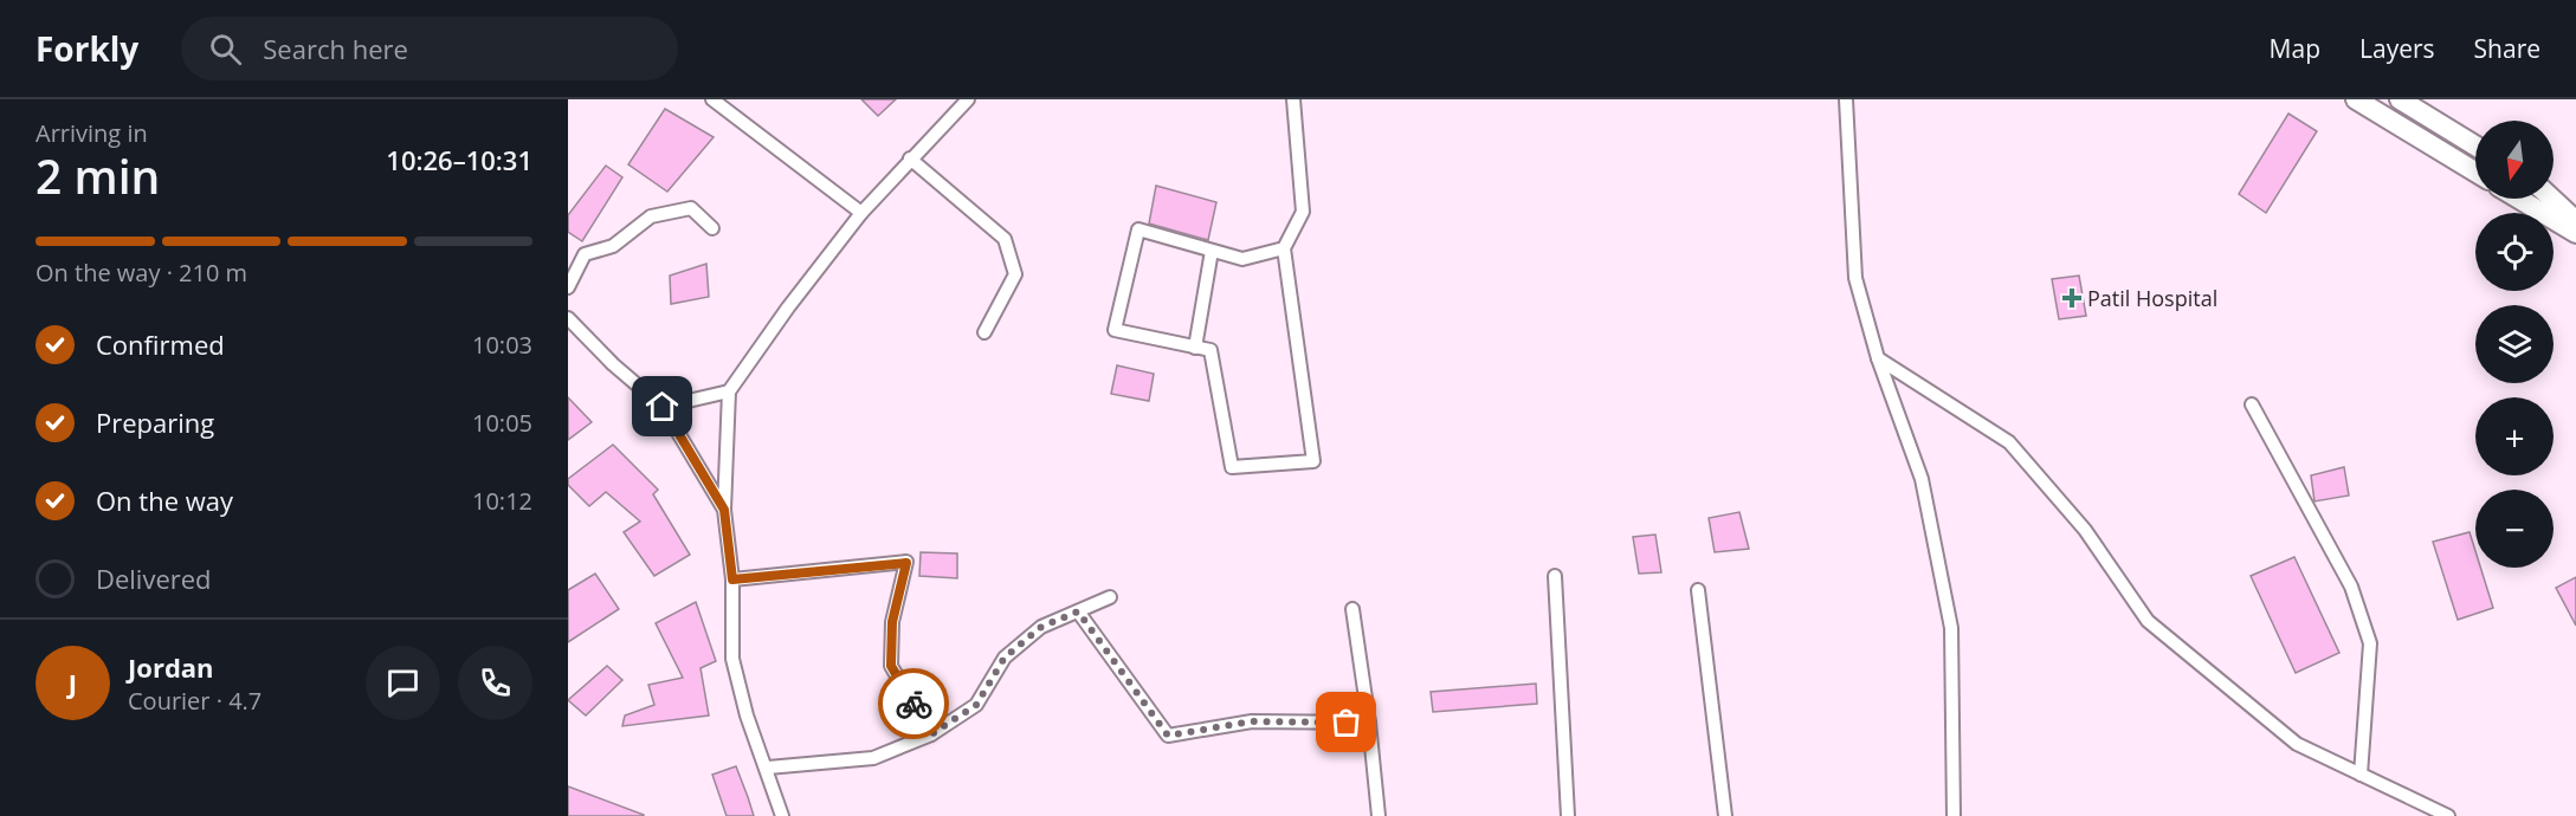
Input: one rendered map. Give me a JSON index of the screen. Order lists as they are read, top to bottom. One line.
{"places":{"health":["Patil Hospital"]},"north":"bottom","page":{"header":"Forkly","search":"Search here","nav":["Map","Layers","Share"],"heading":["2 min","Arriving in","10:26–10:31"],"panel":["Jordan","Courier · 4.7"],"map_buttons":["+","−"],"bar":"On the way · 210 m","list":[["Confirmed","10:03"],["Preparing","10:05"],["On the way","10:12"],"Delivered"],"round":"J"}}
